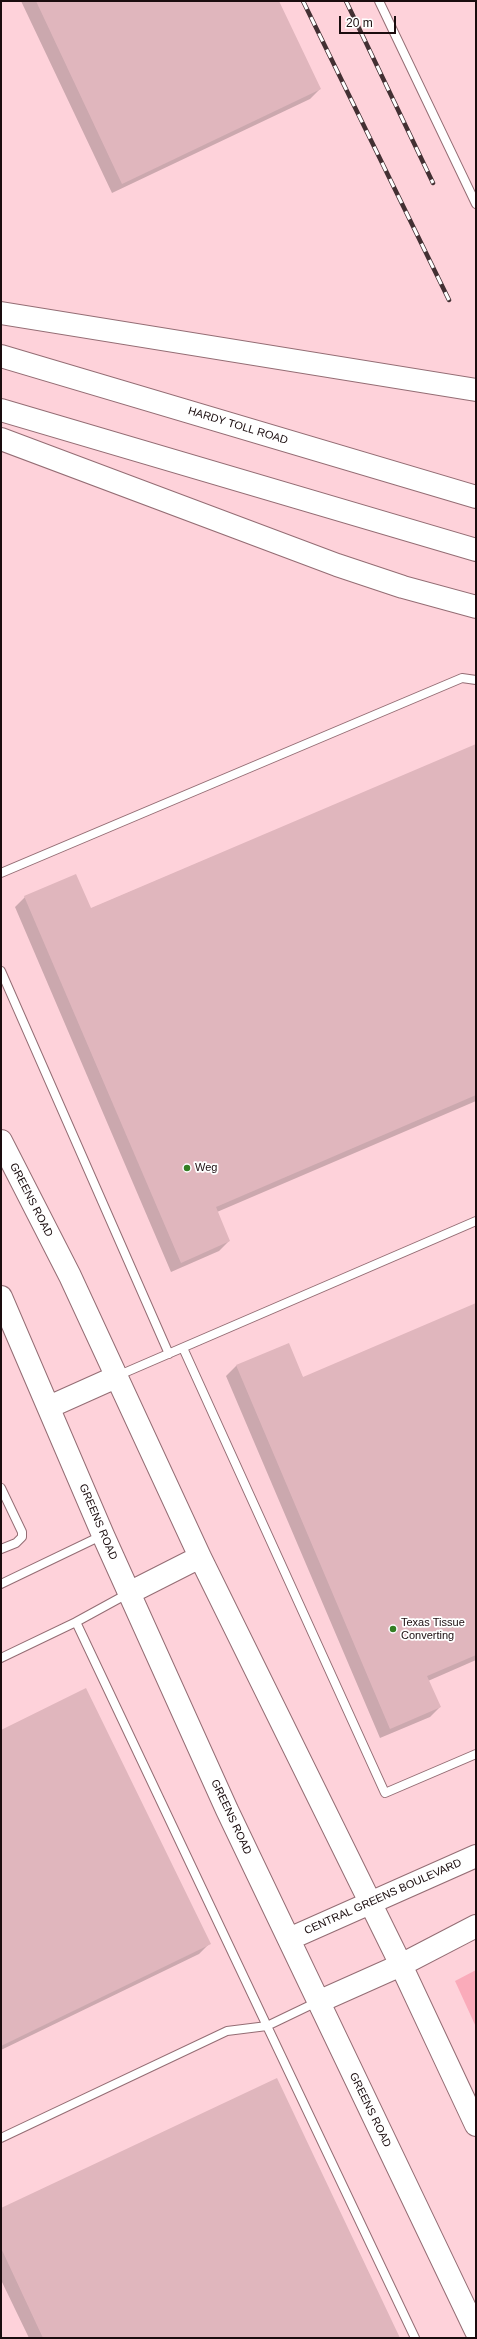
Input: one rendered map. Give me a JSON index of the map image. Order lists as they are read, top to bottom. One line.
{"streets":{"main road":["HARDY TOLL ROAD","GREENS ROAD","CENTRAL GREENS BOULEVARD"]},"crossings":[["GREENS ROAD","CENTRAL GREENS BOULEVARD"]],"places":["Weg","Texas Tissue Converting"],"scale_bar":"20 m"}
